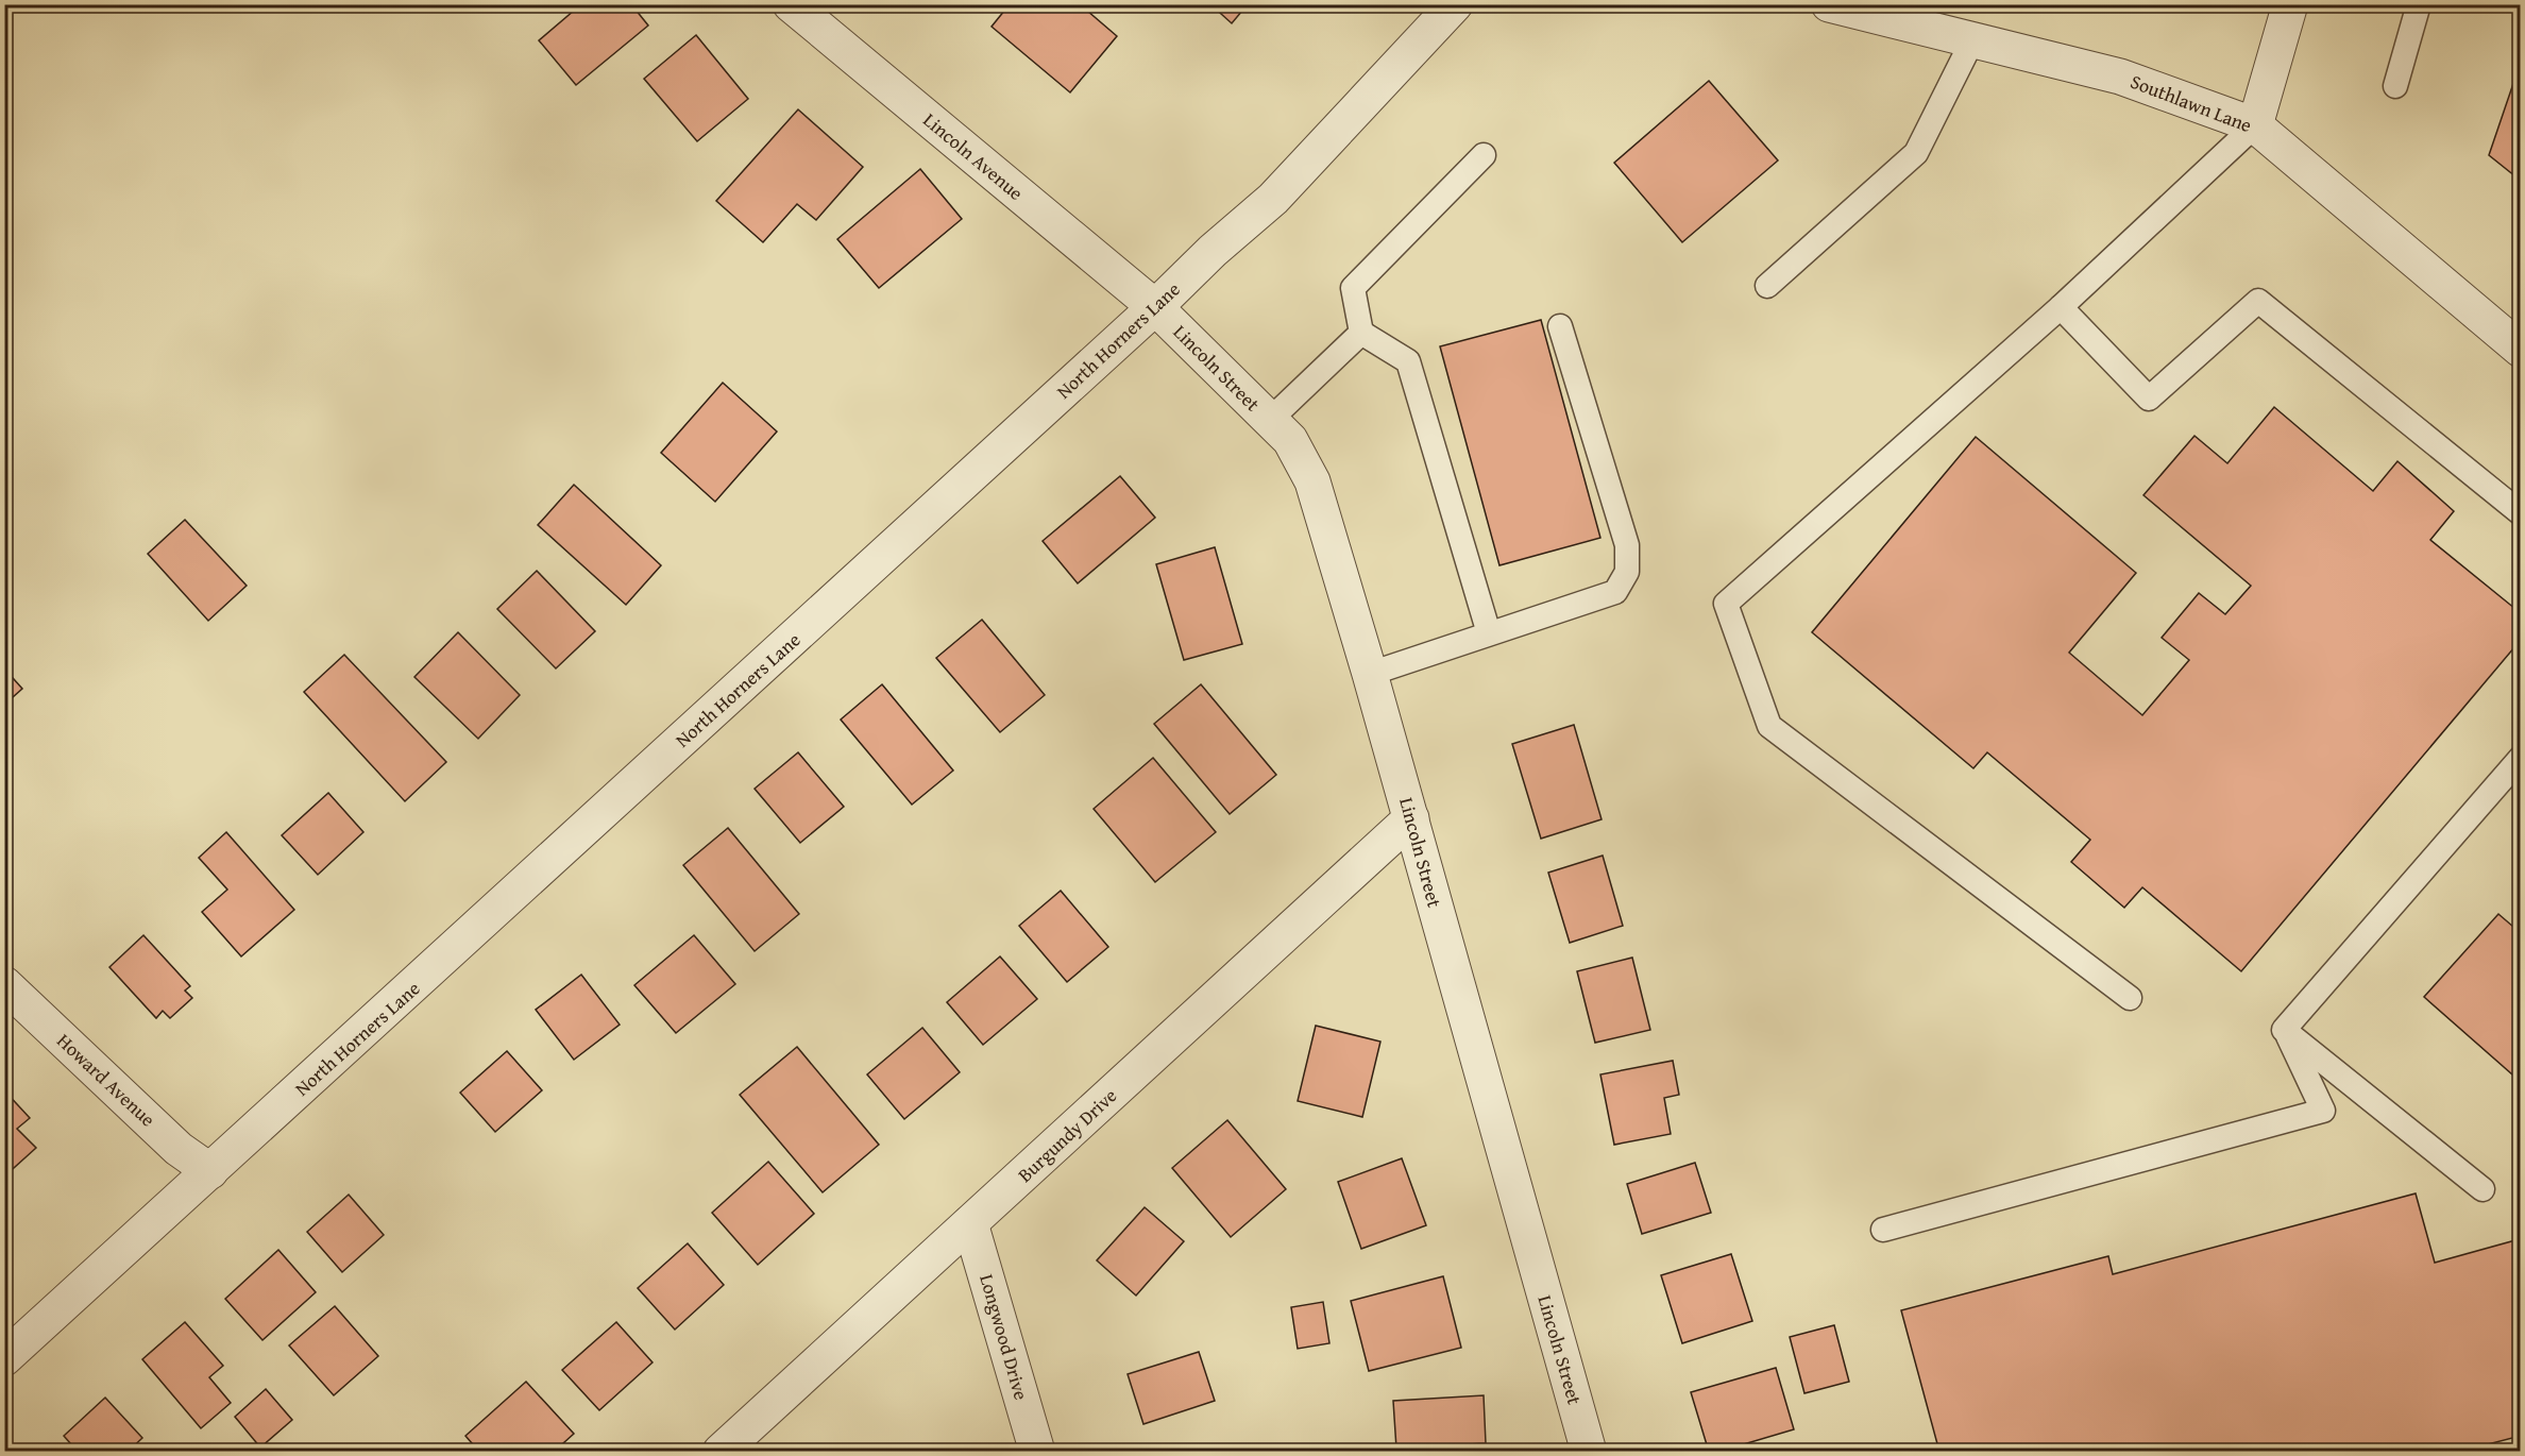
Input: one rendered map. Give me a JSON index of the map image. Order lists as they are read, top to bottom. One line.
{"streets":{"street":["Southlawn Lane","Lincoln Avenue","North Horners Lane","Lincoln Street","Howard Avenue","Burgundy Drive","Longwood Drive"]},"crossings":[["Lincoln Avenue","North Horners Lane"],["Lincoln Avenue","Lincoln Street"],["North Horners Lane","Lincoln Street"],["North Horners Lane","Howard Avenue"],["Lincoln Street","Burgundy Drive"],["Burgundy Drive","Longwood Drive"]]}
